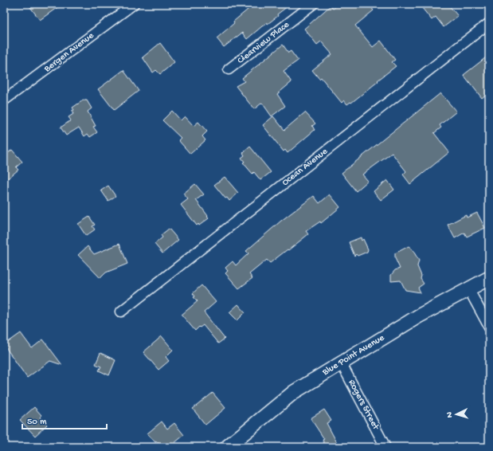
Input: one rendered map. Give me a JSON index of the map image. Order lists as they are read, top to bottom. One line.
{"streets":{"street":["Clearview Place","Bergen Avenue","Ocean Avenue","Blue Point Avenue","Rogers Street"]},"crossings":[["Blue Point Avenue","Rogers Street"]],"scale_bar":"50 m","north":"left"}
